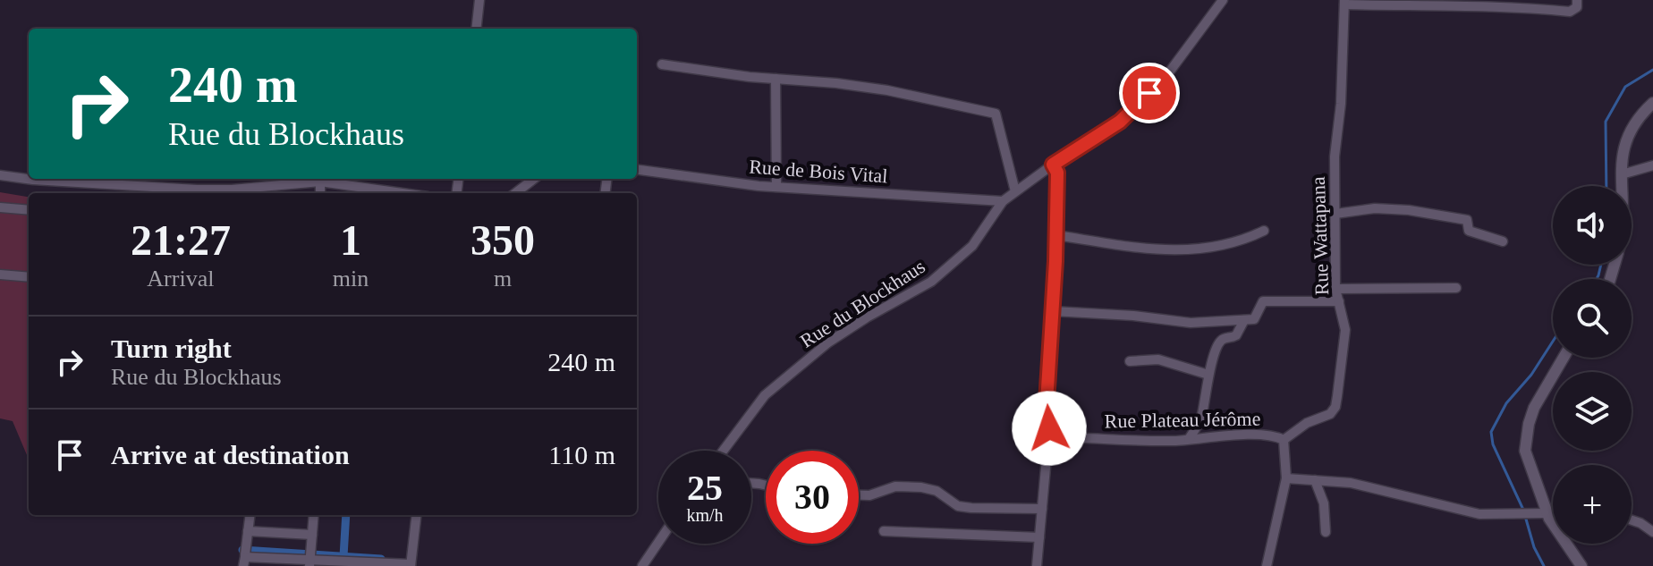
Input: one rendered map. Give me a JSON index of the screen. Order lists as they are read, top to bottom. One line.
{"streets":{"street":["Rue de Bois Vital","Rue Wattapana","Rue du Blockhaus","Rue Plateau Jérôme"]},"crossings":[["Rue de Bois Vital","Rue du Blockhaus"],["Rue Wattapana","Rue Plateau Jérôme"]],"page":{"turn":["240 m","Rue du Blockhaus"],"map_buttons":"+","eta":["21:27","Arrival","1","min","350","m"],"list":[{"name":"Turn right","note":"Rue du Blockhaus","value":"240 m"},{"name":"Arrive at destination","value":"110 m"}],"speed":"25 km/h","limit":"30"}}
